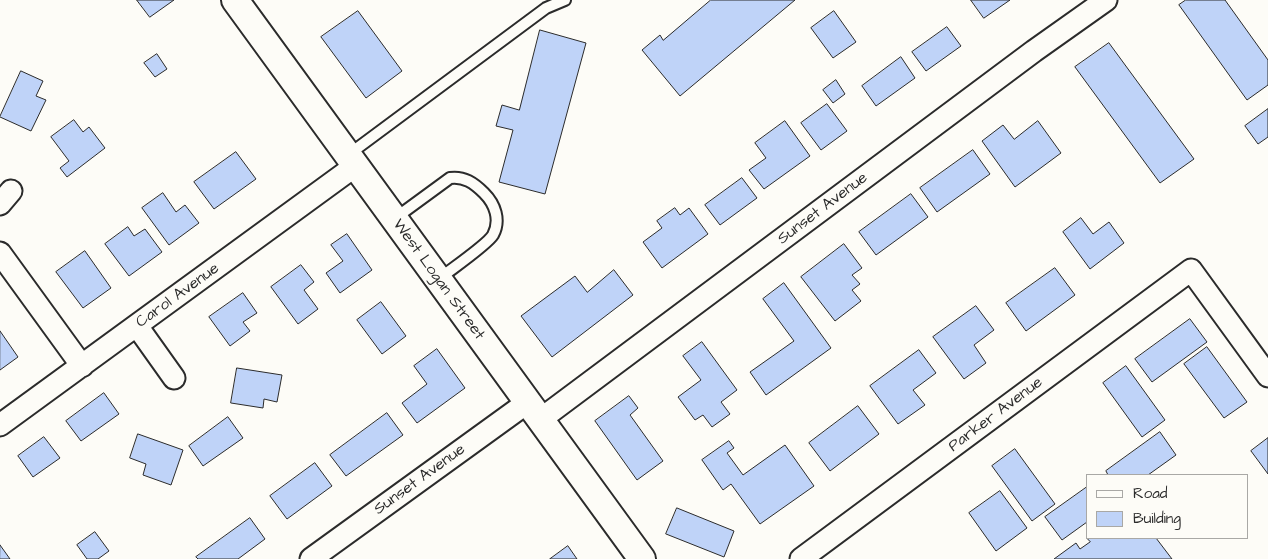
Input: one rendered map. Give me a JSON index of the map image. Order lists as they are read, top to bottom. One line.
{"streets":{"street":["Sunset Avenue","West Logan Street","Carol Avenue","Parker Avenue"]},"crossings":[["Sunset Avenue","West Logan Street"],["West Logan Street","Carol Avenue"]],"legend":["Road","Building"]}
